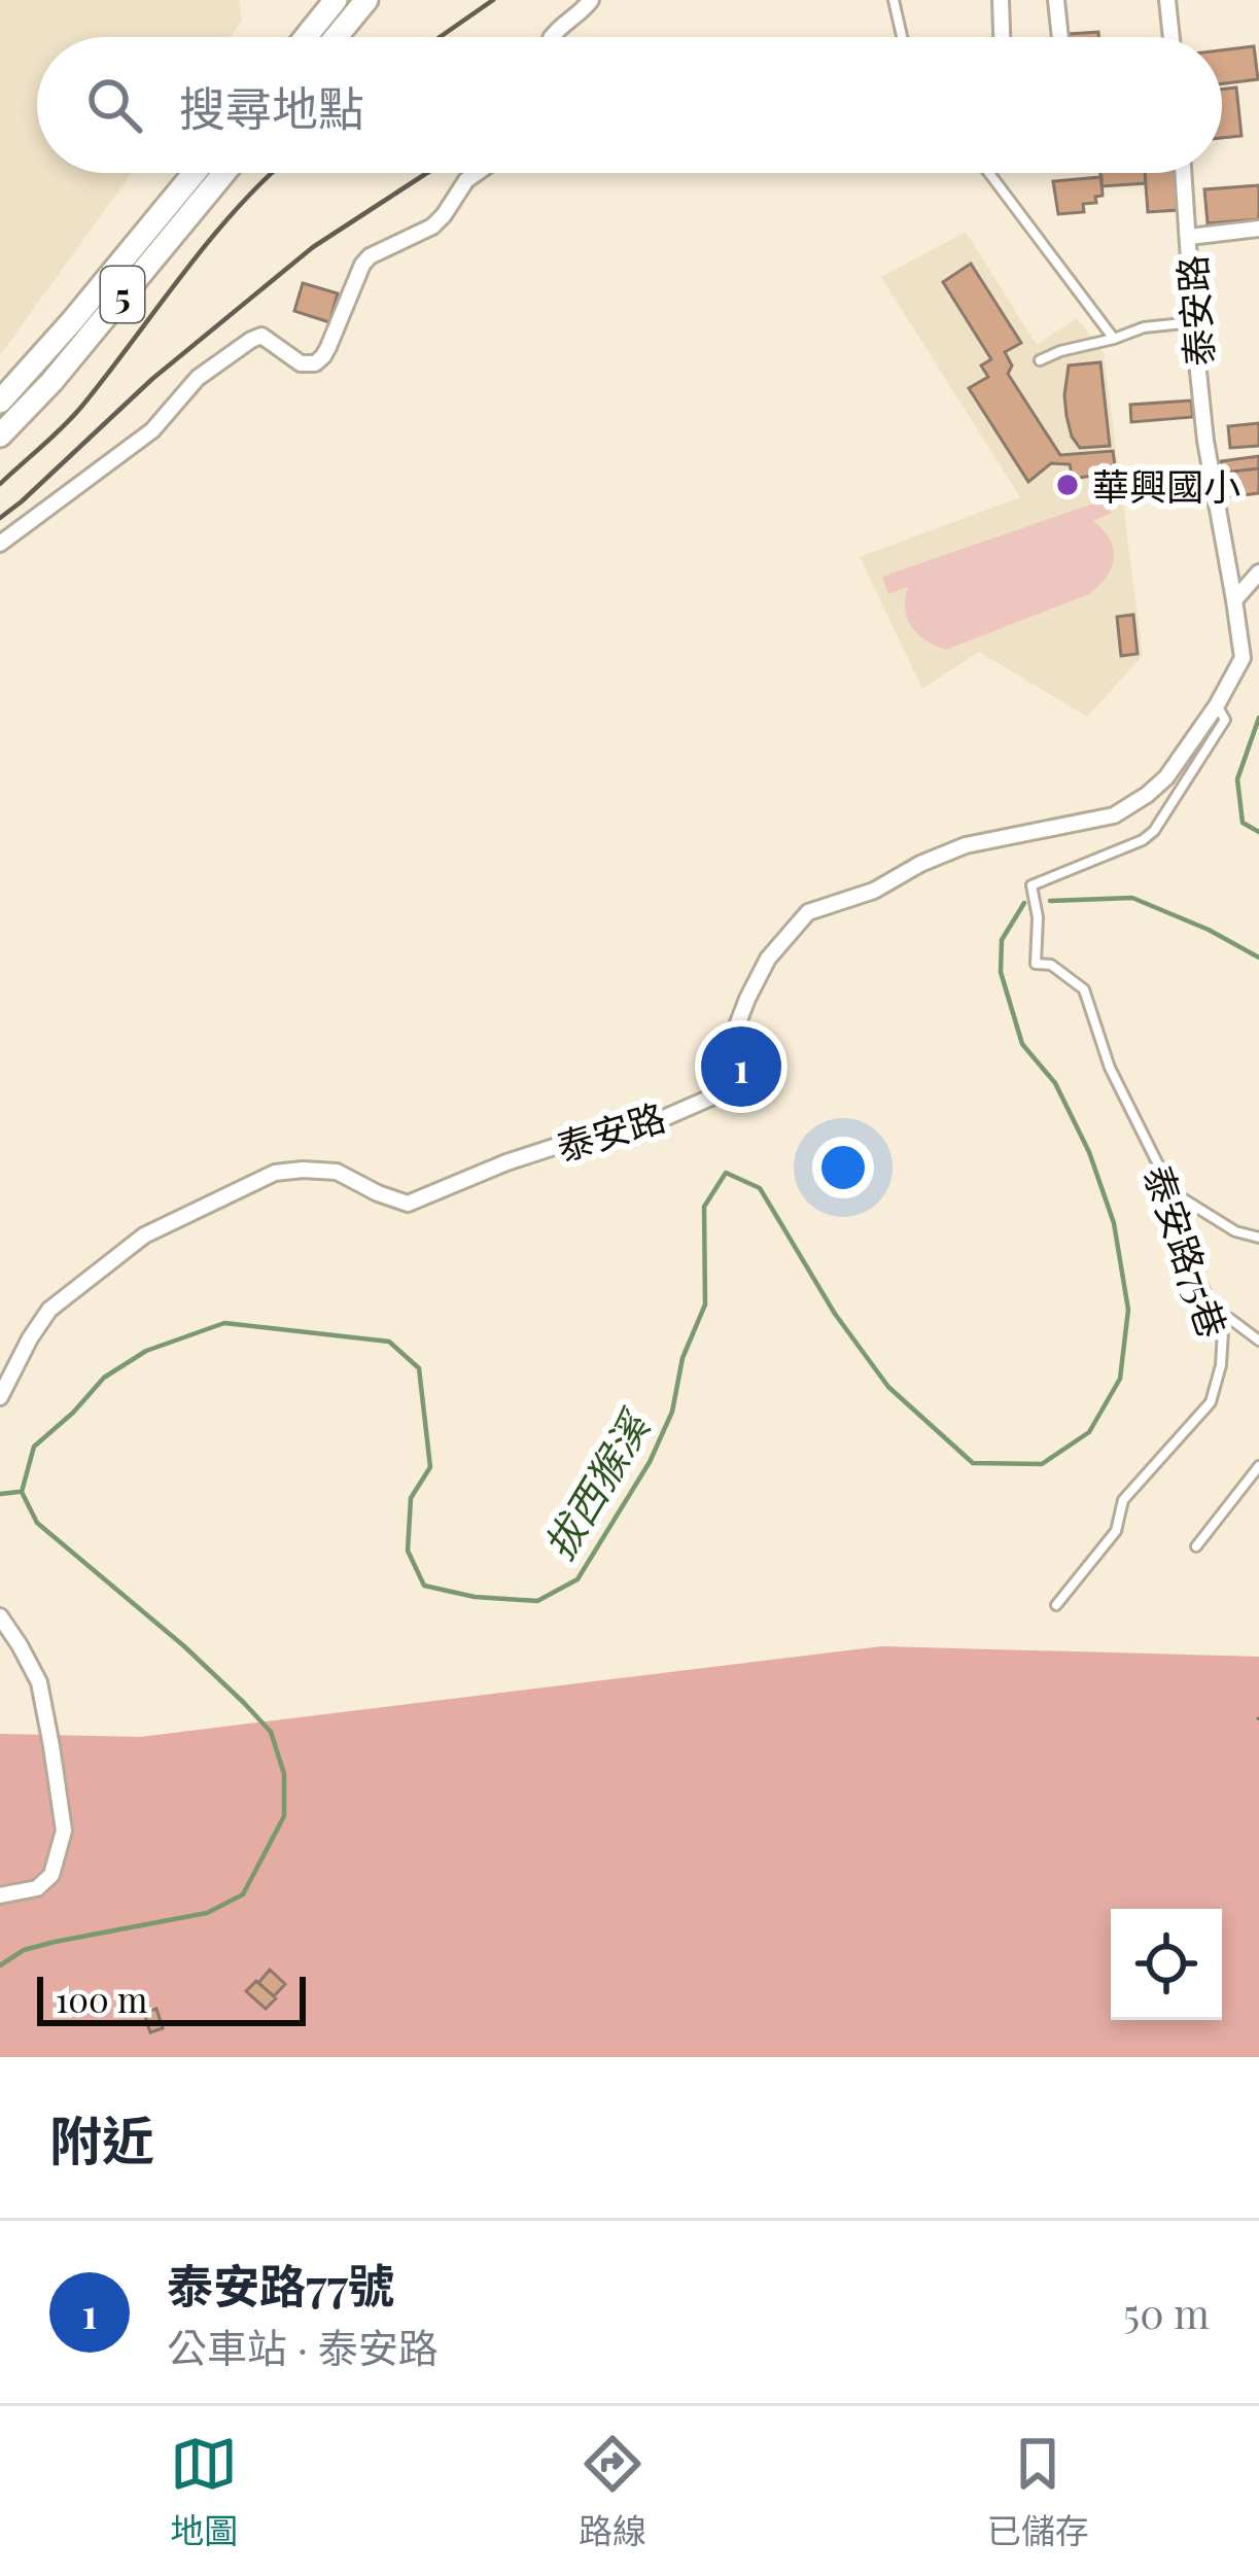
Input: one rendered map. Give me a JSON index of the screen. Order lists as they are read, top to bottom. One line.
{"streets":{"main road":["5"],"street":["泰安路"],"lane":["泰安路75巷"]},"crossings":[["泰安路","泰安路75巷"]],"water":["拔西猴溪"],"places":["華興國小"],"scale_bar":"100 m","page":{"search":"搜尋地點","pins":"1","scale":"100 m","heading":"附近","list":[{"mark":"1","name":"泰安路77號","note":"公車站 · 泰安路","value":"50 m"}],"nav":["地圖","路線","已儲存"]}}
